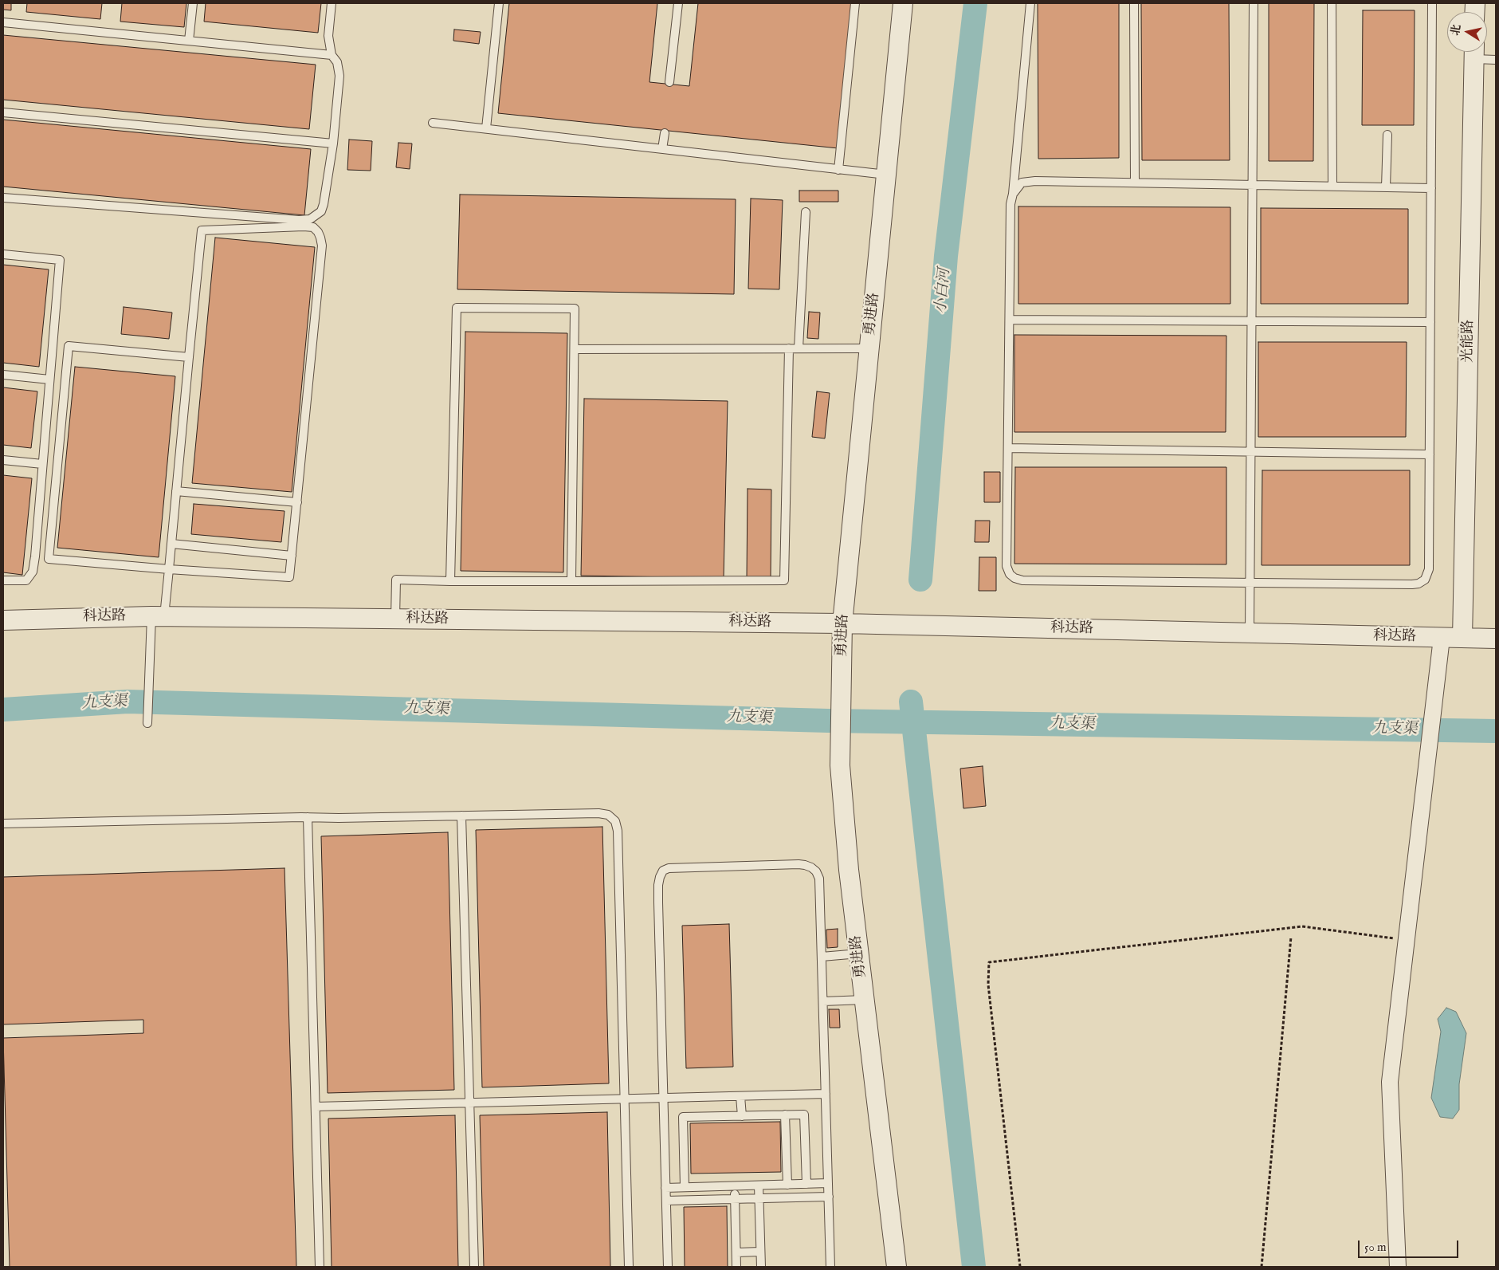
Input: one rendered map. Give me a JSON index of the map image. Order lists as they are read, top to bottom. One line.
{"streets":{"street":["勇进路","光能路","科达路"]},"crossings":[["勇进路","科达路"],["光能路","科达路"]],"water":["小白河","九支渠"],"scale_bar":"50 m","north":"left"}
